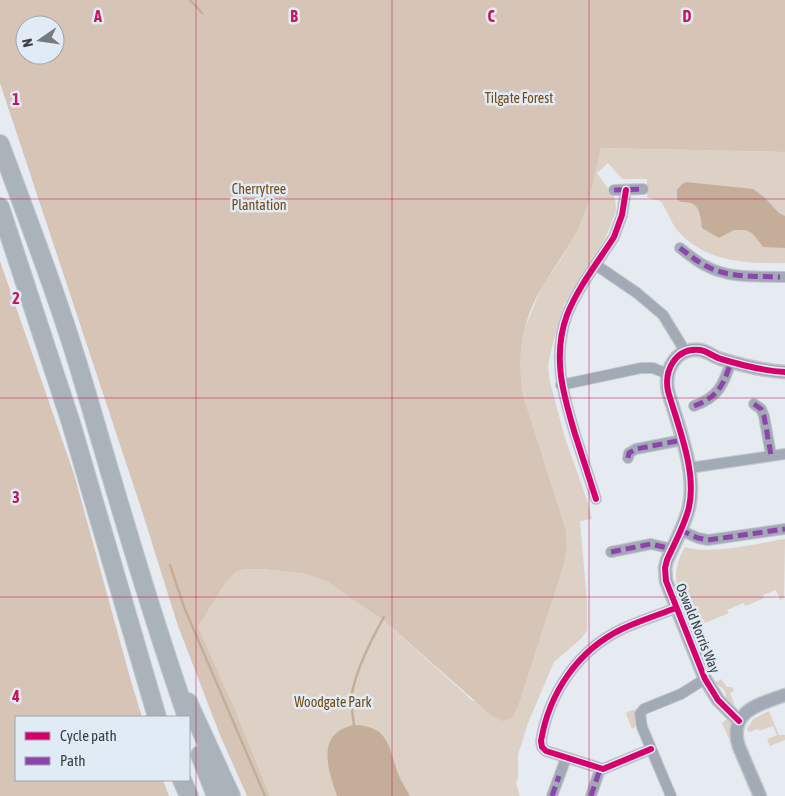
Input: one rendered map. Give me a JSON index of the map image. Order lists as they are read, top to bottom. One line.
{"streets":{"street":["Oswald Norris Way"]},"parks":["Tilgate Forest","Cherrytree Plantation","Woodgate Park"],"legend":["Cycle path","Path"],"north":"left","grid":{"columns":["A","B","C","D"],"rows":["1","2","3","4"]}}
